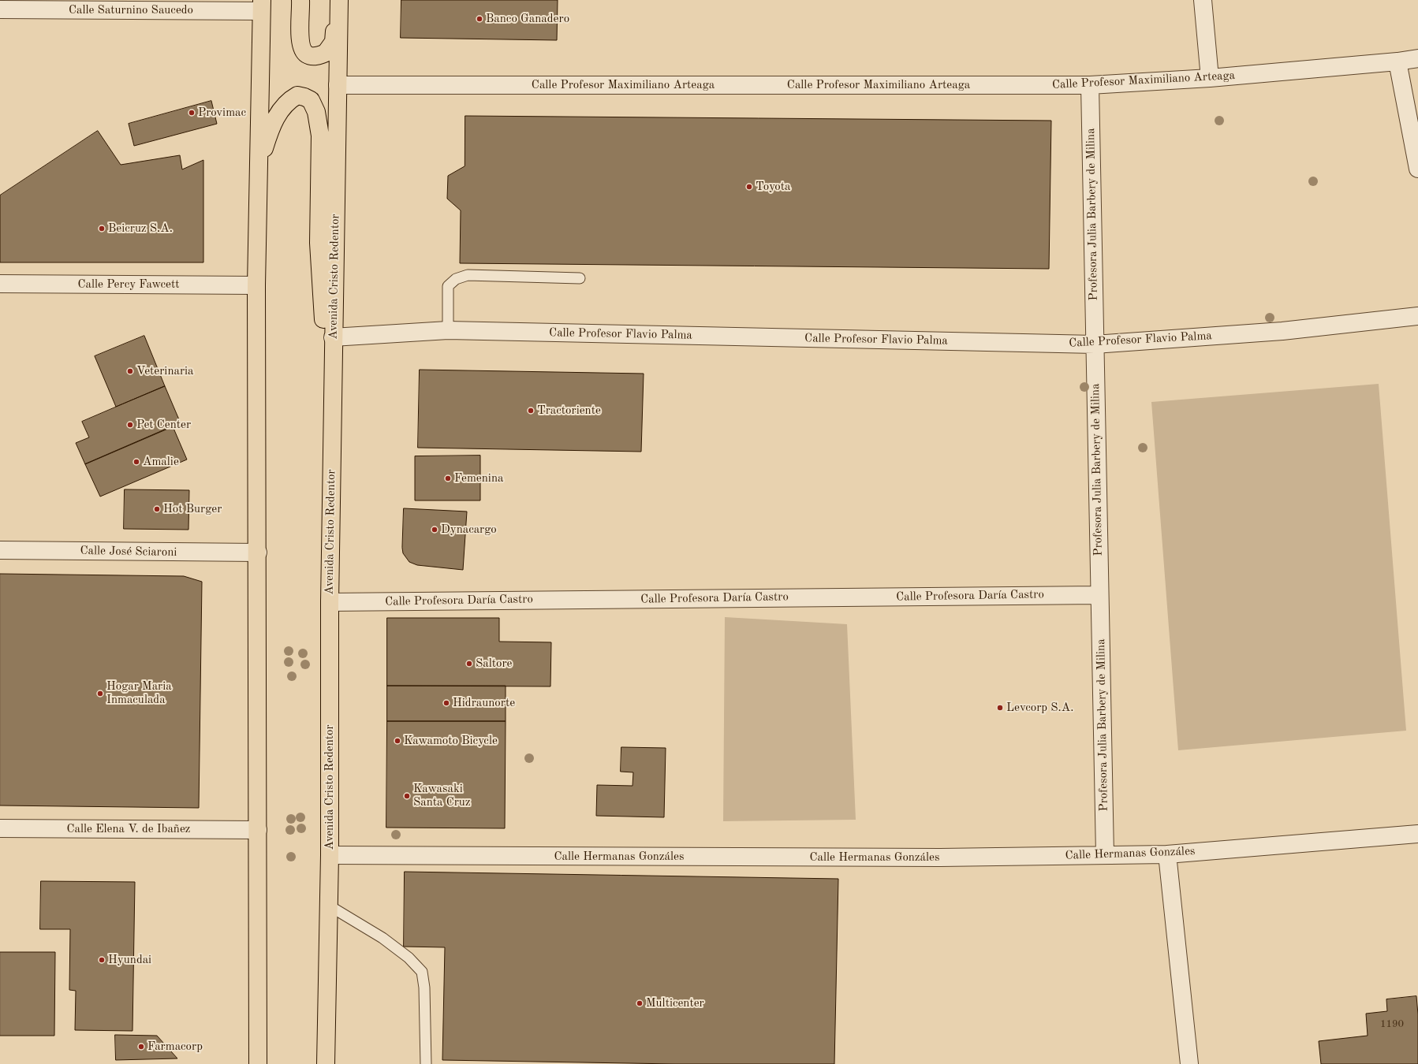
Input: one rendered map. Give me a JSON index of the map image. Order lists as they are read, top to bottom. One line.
{"streets":{"main road":["Avenida Cristo Redentor"],"street":["Calle Saturnino Saucedo","Calle Profesor Maximiliano Arteaga","Profesora Julia Barbery de Milina","Calle Percy Fawcett","Calle Profesor Flavio Palma","Calle José Sciaroni","Calle Profesora Daría Castro","Calle Elena V. de Ibañez","Calle Hermanas Gonzáles"]},"crossings":[["Calle Profesor Maximiliano Arteaga","Profesora Julia Barbery de Milina"],["Calle Profesor Maximiliano Arteaga","Avenida Cristo Redentor"],["Profesora Julia Barbery de Milina","Calle Profesor Flavio Palma"],["Profesora Julia Barbery de Milina","Calle Profesora Daría Castro"],["Profesora Julia Barbery de Milina","Calle Hermanas Gonzáles"],["Avenida Cristo Redentor","Calle Profesor Flavio Palma"],["Avenida Cristo Redentor","Calle Profesora Daría Castro"],["Avenida Cristo Redentor","Calle Hermanas Gonzáles"]],"places":["Banco Ganadero","Provimac","Toyota","Beicruz S.A.","Veterinaria","Tractoriente","Pet Center","Amalie","Femenina","Hot Burger","Dynacargo","Saltore","Hogar Maria Inmaculada","Hidraunorte","Levcorp S.A.","Kawamoto Bicycle","Kawasaki Santa Cruz","Hyundai","Multicenter","Farmacorp"],"house_numbers":["1190"]}
